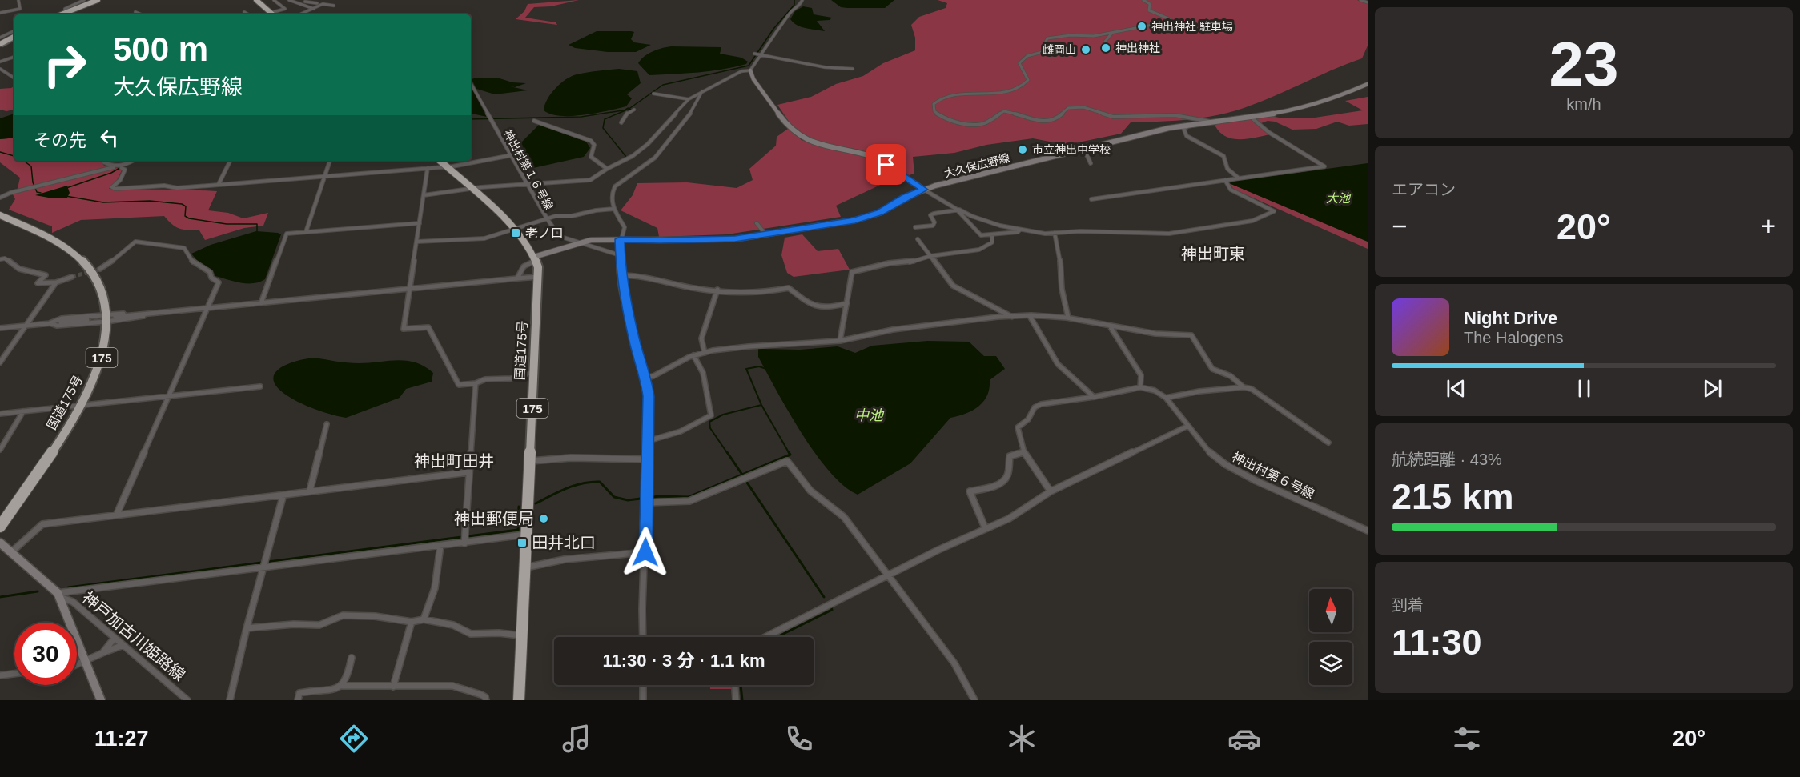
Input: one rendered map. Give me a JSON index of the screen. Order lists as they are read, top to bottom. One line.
{"streets":{"highway":["国道175号","175"],"street":["大久保広野線","神出村第１６号線","神出村第６号線","神戸加古川姫路線"]},"crossings":[["大久保広野線","神出村第１６号線"],["大久保広野線","国道175号"]],"districts":["神出町東","神出町田井"],"water":["大池","中池"],"places":{"other":["神出神社 駐車場","神出神社","雌岡山","市立神出中学校","神出郵便局"],"transit":["老ノ口","田井北口"]},"north":"top","page":{"tile":[["23","km/h"],"エアコン",["航続距離 · 43%","215 km"],["到着","11:30"]],"turn":["500 m","大久保広野線"],"then":"その先","heat":["−","20°","+"],"song":["Night Drive","The Halogens"],"limit":"30","trip":"11:30 · 3 分 · 1.1 km","tabs":["11:27","20°"]}}
